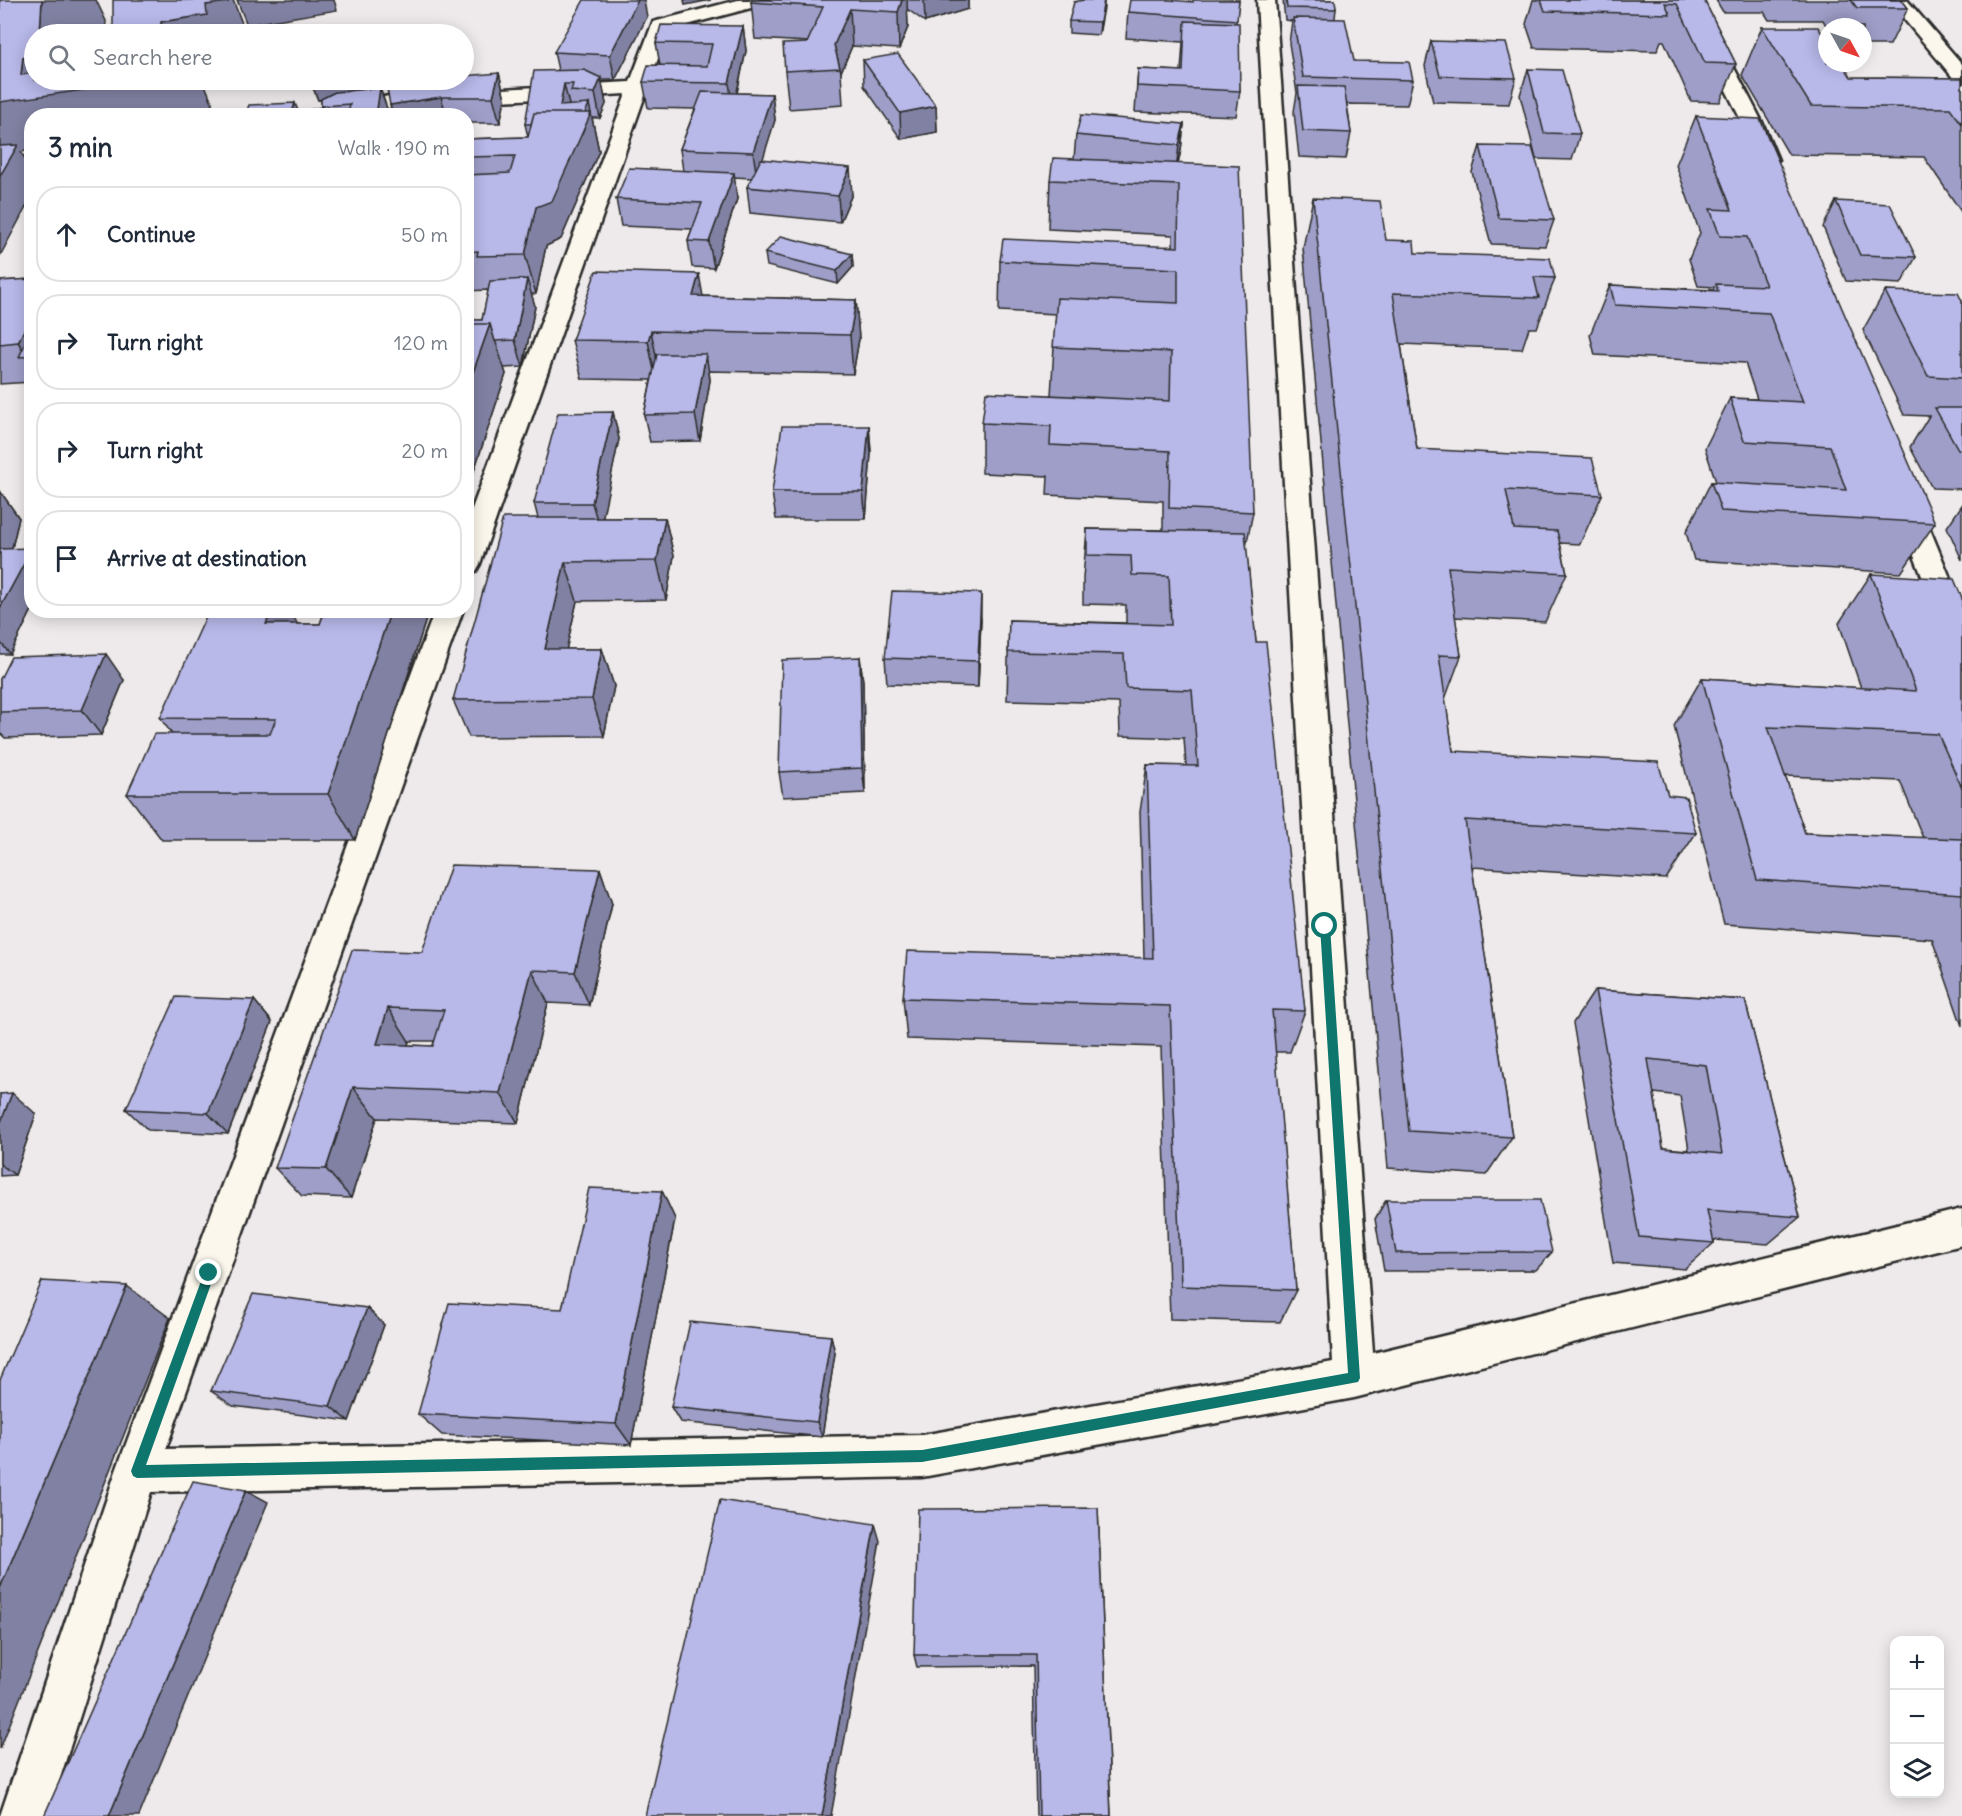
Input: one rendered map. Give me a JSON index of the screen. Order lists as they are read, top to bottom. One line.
{"north":"bottom right","page":{"search":"Search here","heading":["3 min","Walk · 190 m"],"list":[["Continue","50 m"],["Turn right","120 m"],["Turn right","20 m"],"Arrive at destination"],"map_buttons":["+","−"]}}
